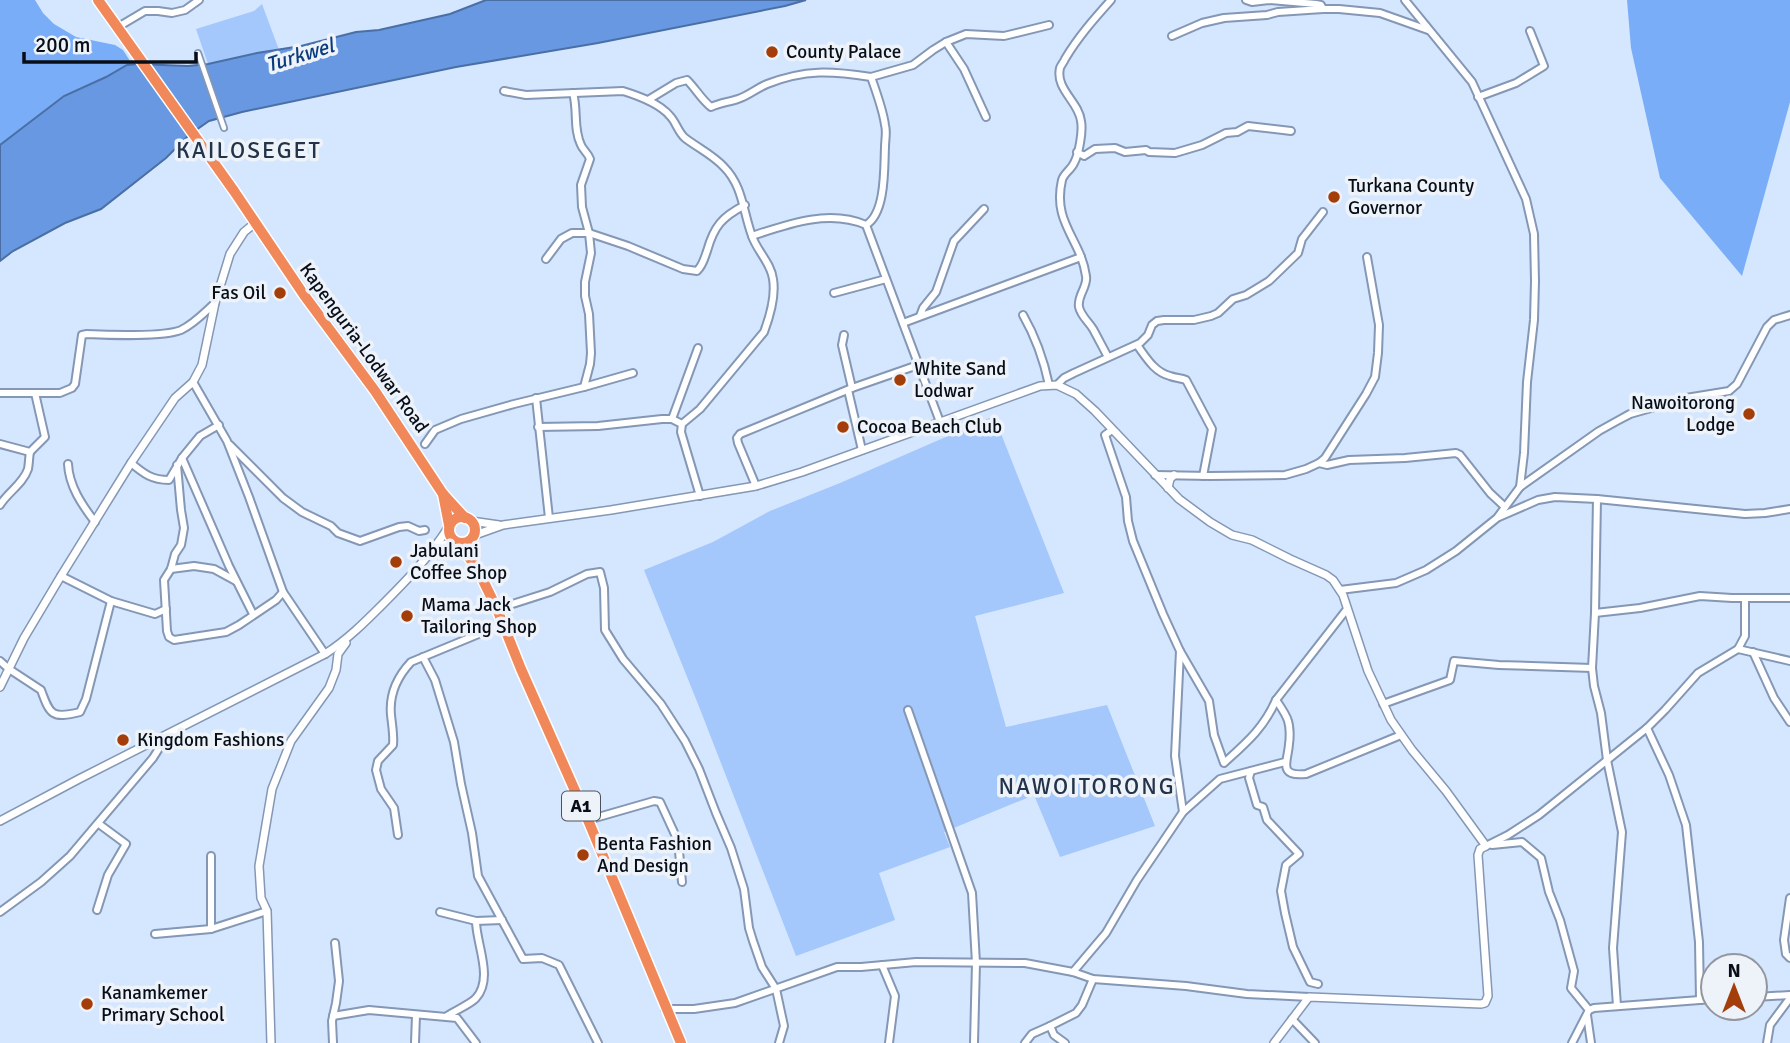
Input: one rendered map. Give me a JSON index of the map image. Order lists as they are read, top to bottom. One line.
{"streets":{"highway":["Kapenguria-Lodwar Road","A1"]},"crossings":[["Kapenguria-Lodwar Road","A1"]],"districts":["KAILOSEGET","NAWOITORONG"],"water":["Turkwel"],"places":["County Palace","Turkana County Governor","Fas Oil","White Sand Lodwar","Nawoitorong Lodge","Cocoa Beach Club","Jabulani Coffee Shop","Mama Jack Tailoring Shop","Kingdom Fashions","Benta Fashion And Design","Kanamkemer Primary School"],"scale_bar":"200 m","north":"top"}
